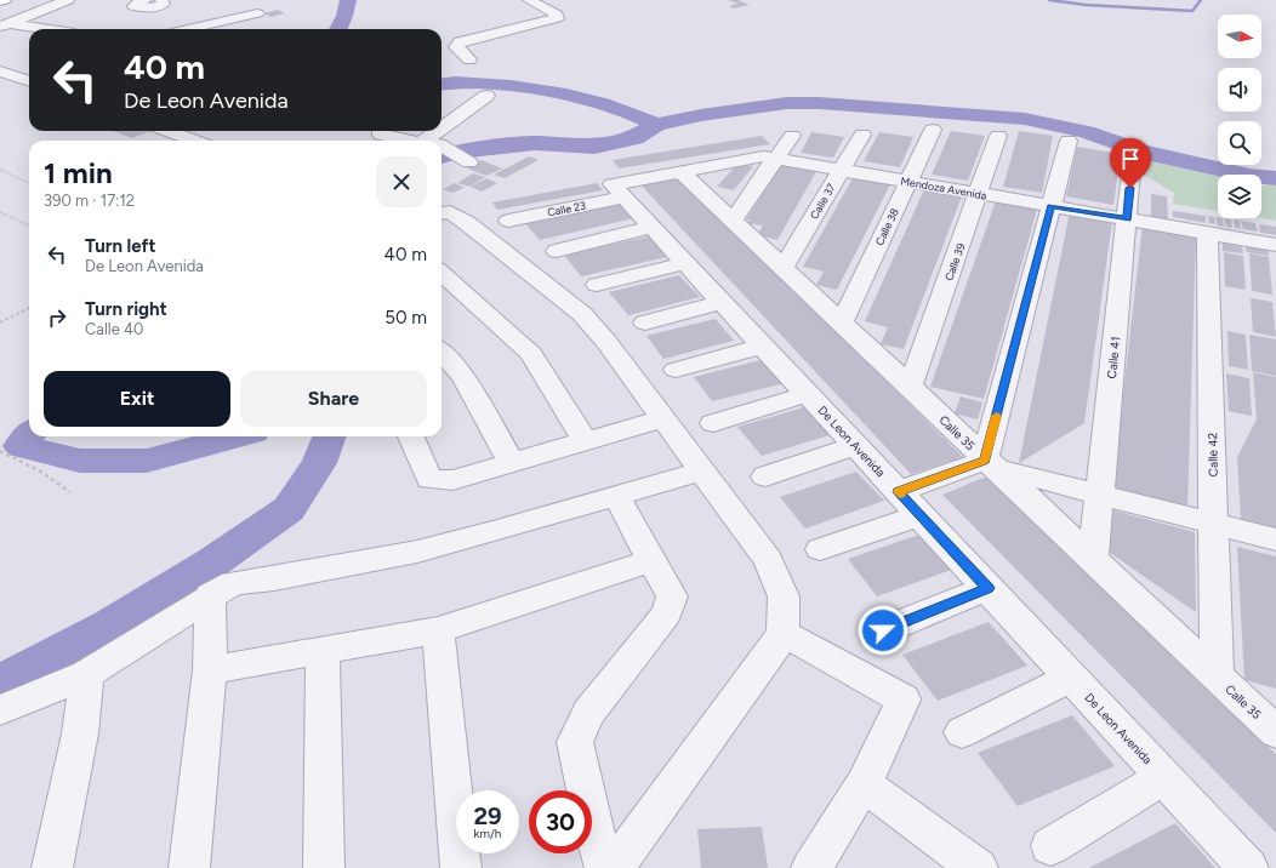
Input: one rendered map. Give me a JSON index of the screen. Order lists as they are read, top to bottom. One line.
{"streets":{"street":["Mendoza Avenida","Calle 37","Calle 23","Calle 38","Calle 39","Calle 41","Calle 35","De Leon Avenida","Calle 42"]},"crossings":[["Mendoza Avenida","Calle 37"],["Mendoza Avenida","Calle 23"],["Mendoza Avenida","Calle 38"],["Mendoza Avenida","Calle 39"],["Mendoza Avenida","Calle 41"],["Mendoza Avenida","Calle 35"],["Mendoza Avenida","De Leon Avenida"],["Mendoza Avenida","Calle 42"],["Calle 37","Calle 35"],["Calle 23","De Leon Avenida"],["Calle 38","Calle 35"],["Calle 39","Calle 35"],["Calle 41","Calle 35"],["Calle 35","Calle 42"]],"north":"right","page":{"turn":["40 m","De Leon Avenida"],"heading":["1 min","390 m · 17:12"],"list":[{"name":"Turn left","note":"De Leon Avenida","value":"40 m"},{"name":"Turn right","note":"Calle 40","value":"50 m"}],"buttons":["Exit","Share"],"speed":"29 km/h","limit":"30"}}
